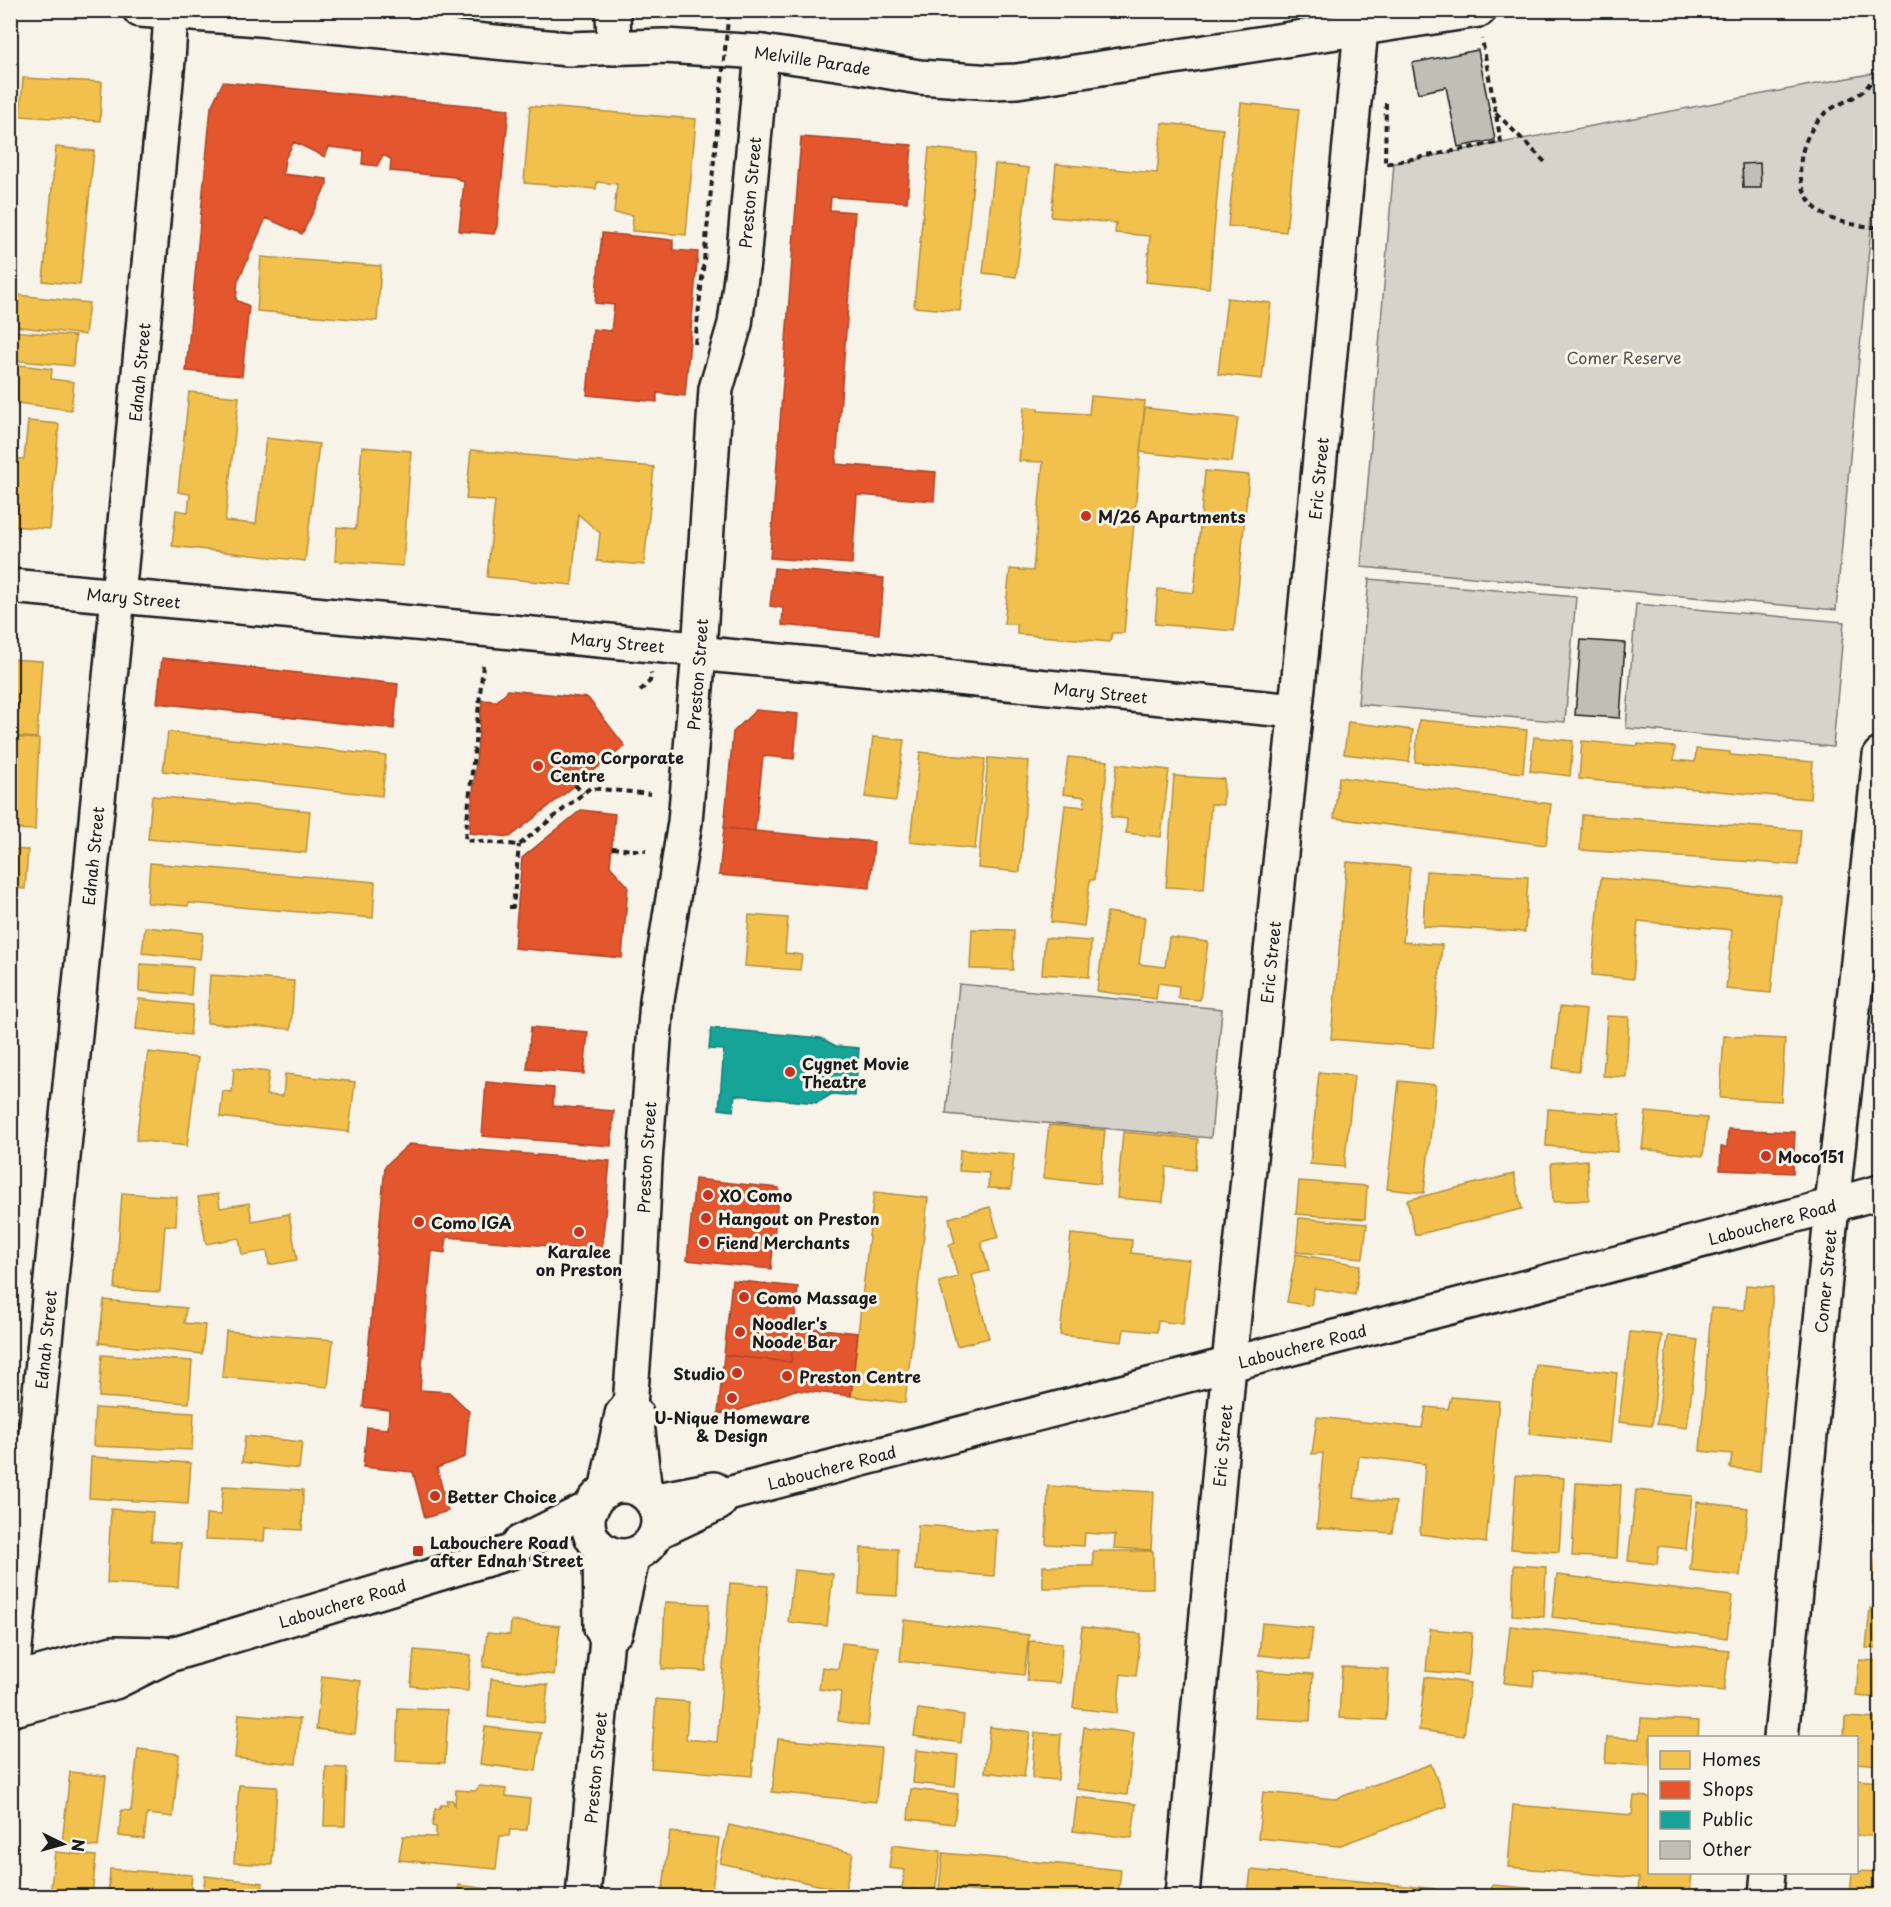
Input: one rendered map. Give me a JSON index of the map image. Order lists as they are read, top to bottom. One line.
{"streets":{"street":["Melville Parade","Preston Street","Ednah Street","Eric Street","Mary Street","Labouchere Road","Comer Street"]},"crossings":[["Melville Parade","Preston Street"],["Melville Parade","Ednah Street"],["Melville Parade","Eric Street"],["Preston Street","Mary Street"],["Preston Street","Labouchere Road"],["Ednah Street","Mary Street"],["Ednah Street","Labouchere Road"],["Eric Street","Mary Street"],["Eric Street","Labouchere Road"],["Labouchere Road","Comer Street"]],"parks":["Comer Reserve"],"places":{"other":["M/26 Apartments","Como Corporate Centre","Cygnet Movie Theatre","Moco151","XO Como","Hangout on Preston","Como IGA","Karalee on Preston","Fiend Merchants","Como Massage","Noodler's Noode Bar","Studio","Preston Centre","U-Nique Homeware & Design","Better Choice"],"transit":["Labouchere Road after Ednah Street"]},"legend":["Homes","Shops","Public","Other"],"north":"right"}
